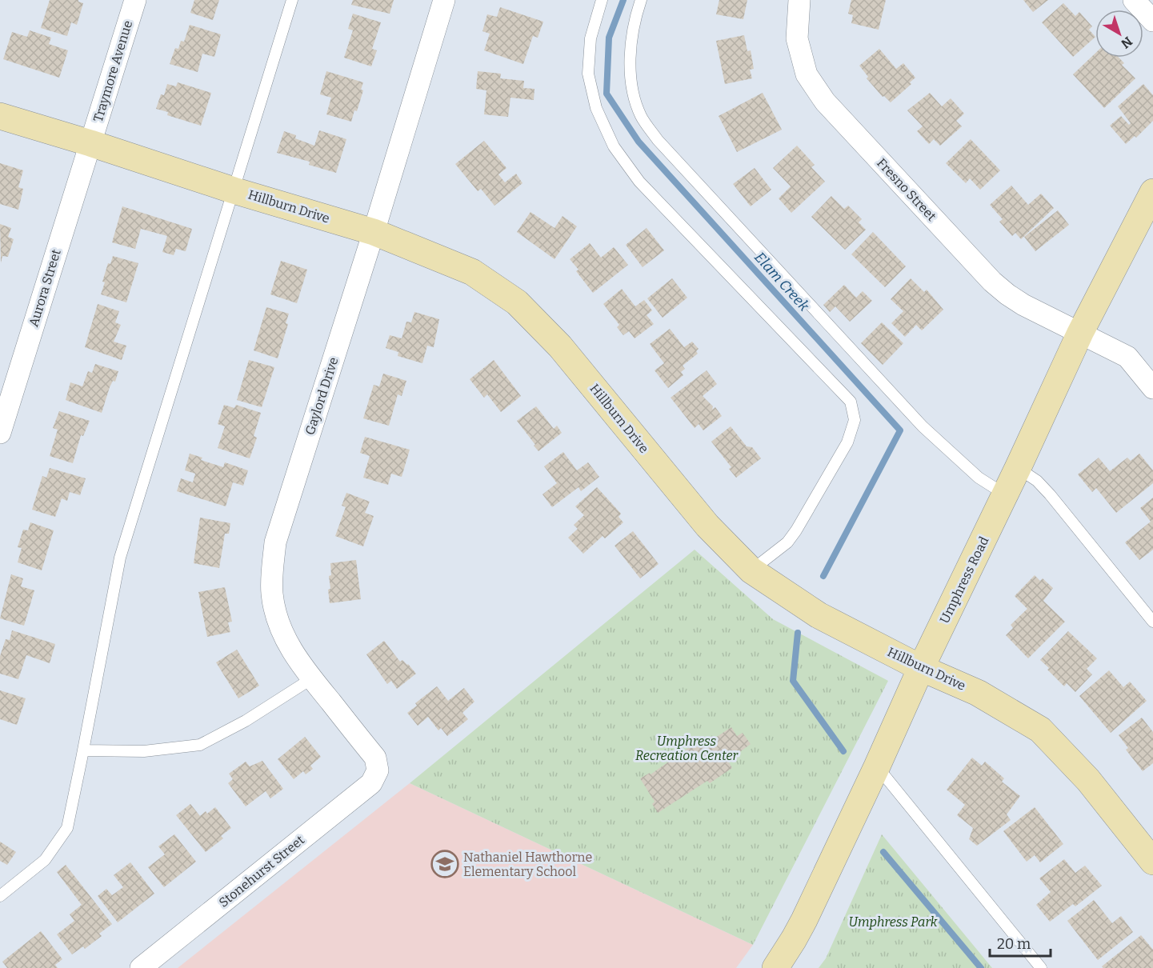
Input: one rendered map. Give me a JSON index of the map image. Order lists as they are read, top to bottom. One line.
{"streets":{"street":["Traymore Avenue","Fresno Street","Hillburn Drive","Aurora Street","Gaylord Drive","Umphress Road","Stonehurst Street"]},"crossings":[["Traymore Avenue","Hillburn Drive"],["Traymore Avenue","Aurora Street"],["Fresno Street","Umphress Road"],["Hillburn Drive","Aurora Street"],["Hillburn Drive","Gaylord Drive"],["Hillburn Drive","Umphress Road"],["Gaylord Drive","Stonehurst Street"]],"water":["Elam Creek"],"parks":["Umphress Recreation Center","Umphress Park"],"places":{"school or university":["Nathaniel Hawthorne Elementary School"]},"scale_bar":"20 m","north":"bottom right"}
